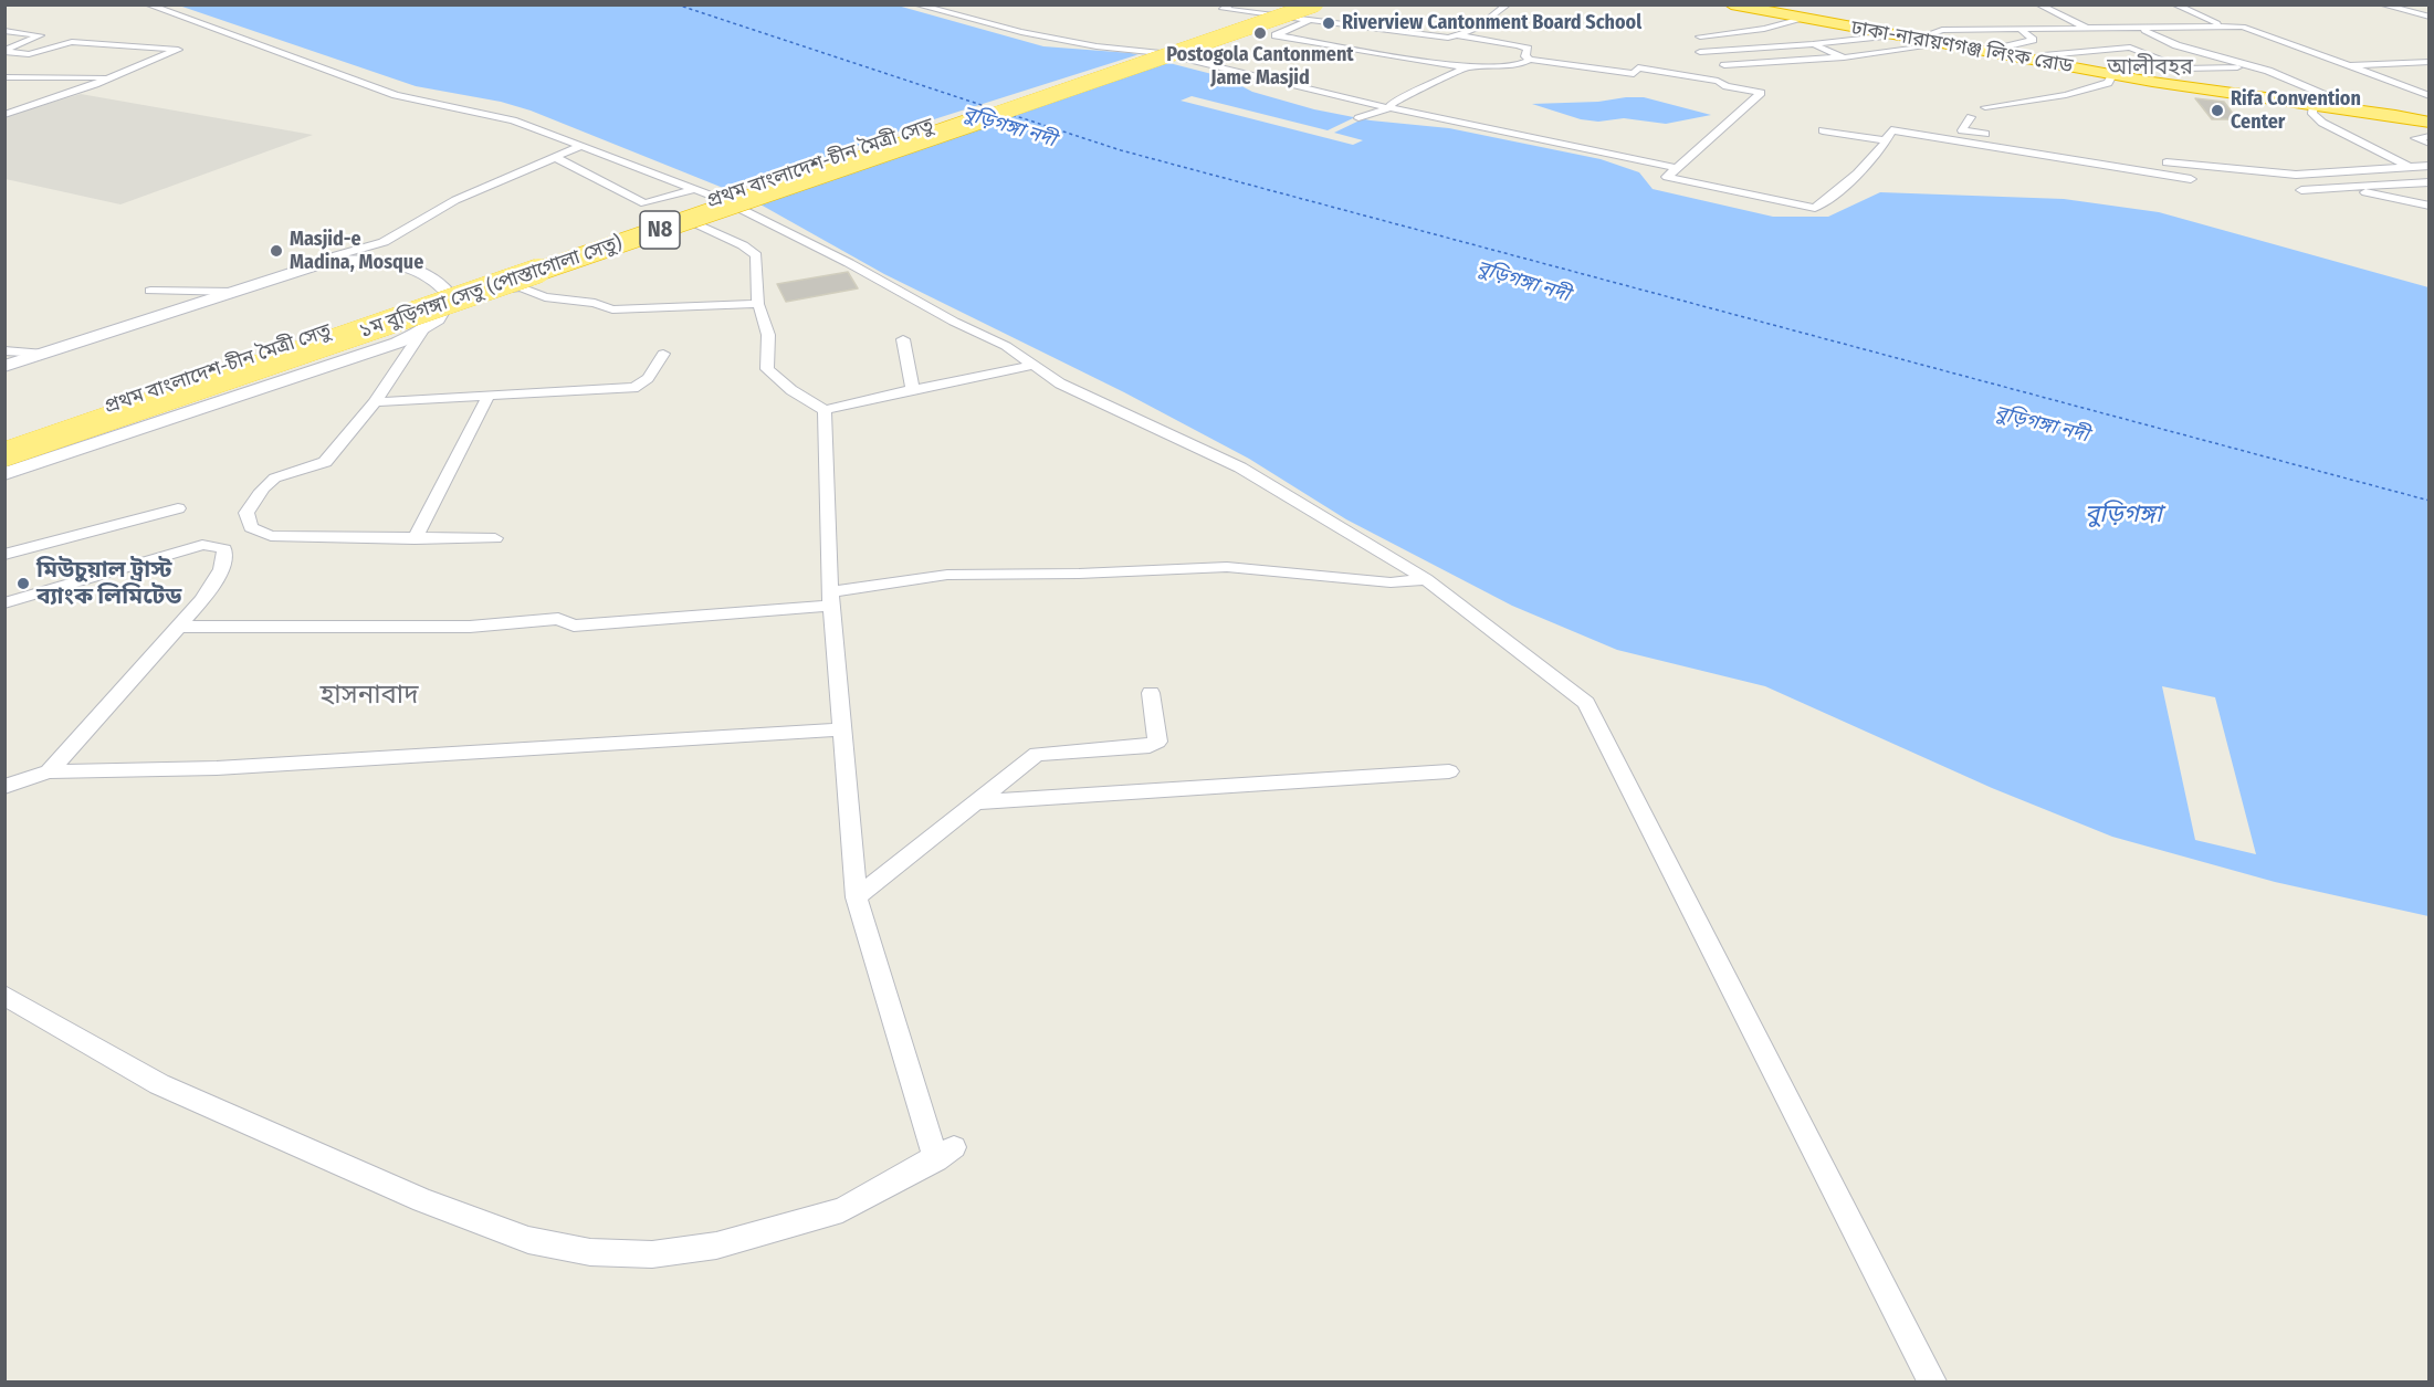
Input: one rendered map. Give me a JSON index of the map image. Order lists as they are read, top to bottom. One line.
{"streets":{"highway":["ঢাকা-নারায়ণগঞ্জ লিংক রোড","প্রথম বাংলাদেশ-চীন মৈত্রী সেতু","N8","১ম বুড়িগঙ্গা সেতু (পোস্তাগোলা সেতু)"]},"crossings":[["প্রথম বাংলাদেশ-চীন মৈত্রী সেতু","১ম বুড়িগঙ্গা সেতু (পোস্তাগোলা সেতু)"]],"districts":["আলীবহর","হাসনাবাদ"],"water":["বুড়িগঙ্গা নদী","বুড়িগঙ্গা"],"places":["Riverview Cantonment Board School","Postogola Cantonment Jame Masjid","Rifa Convention Center","Masjid-e Madina, Mosque","মিউচুয়াল ট্রাস্ট ব্যাংক লিমিটেড"]}
